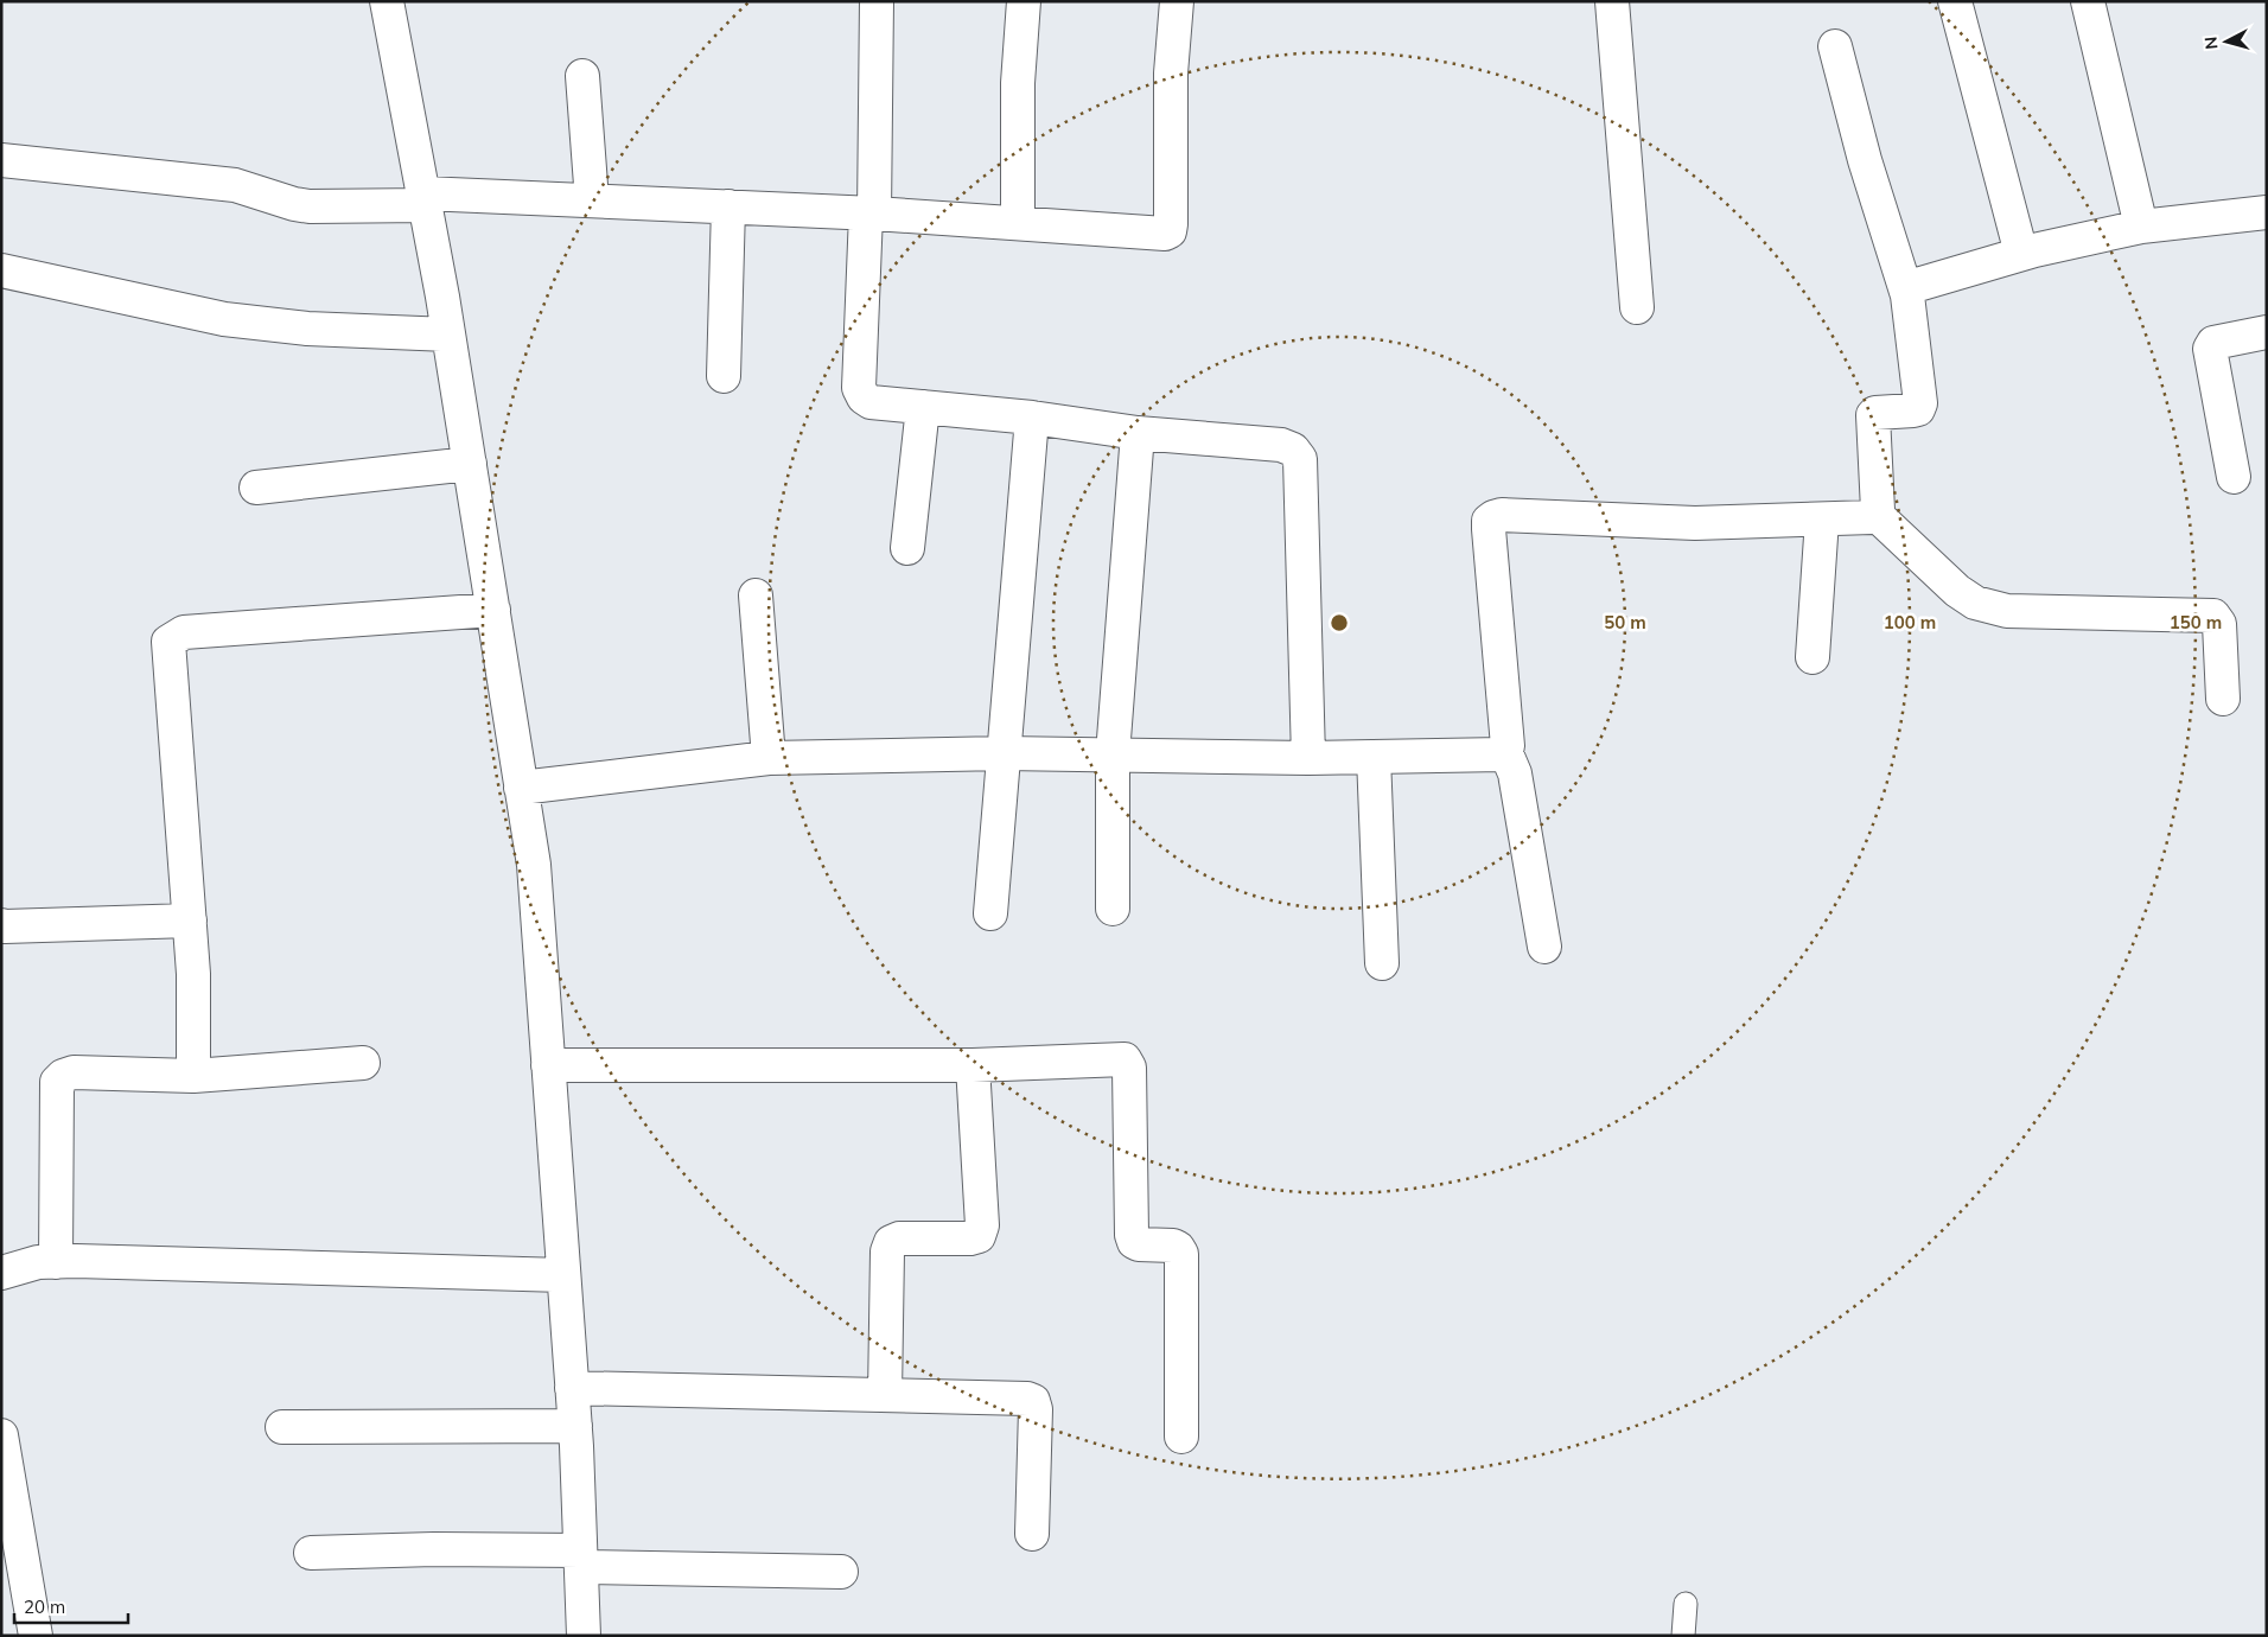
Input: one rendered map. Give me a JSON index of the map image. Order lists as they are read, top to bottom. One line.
{"scale_bar":"20 m","north":"left","rings":["50 m","100 m","150 m"]}
